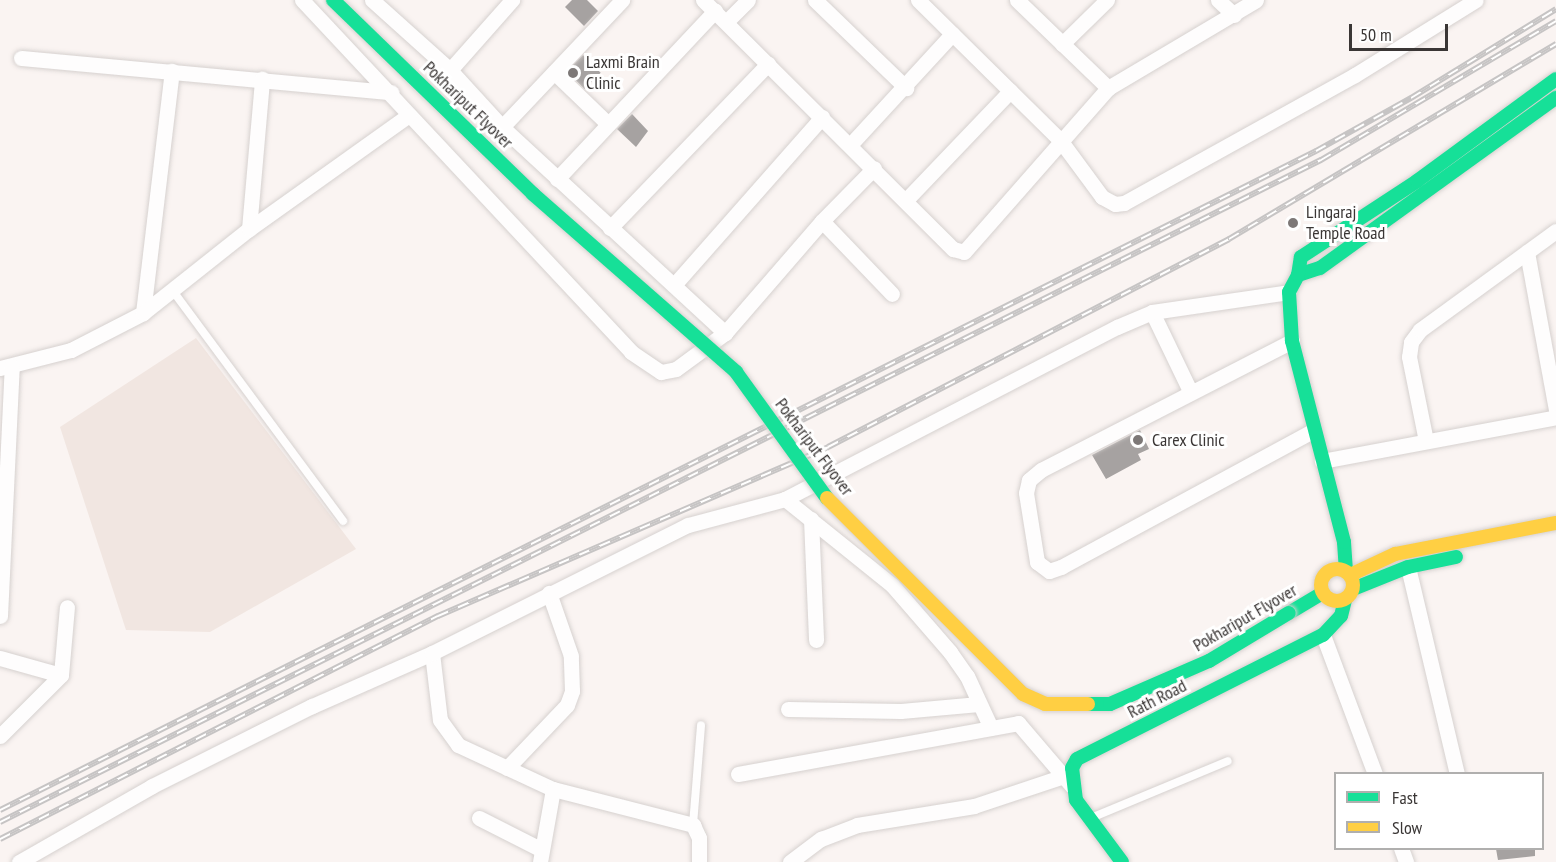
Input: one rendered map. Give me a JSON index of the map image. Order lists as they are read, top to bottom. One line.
{"streets":{"main road":["Pokhariput Flyover","Rath Road"]},"crossings":[["Pokhariput Flyover","Rath Road"]],"places":["Laxmi Brain Clinic","Lingaraj Temple Road","Carex Clinic"],"legend":["Fast","Slow"],"scale_bar":"50 m"}
